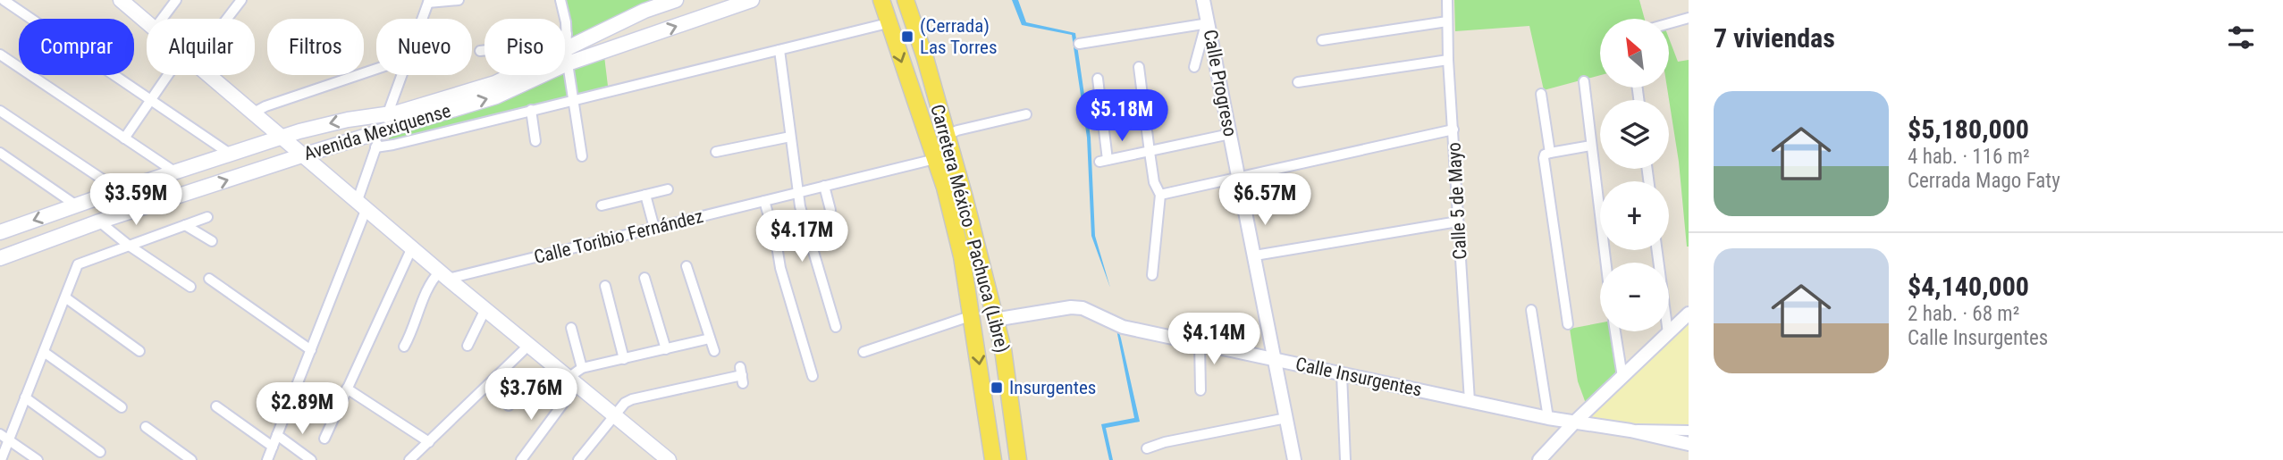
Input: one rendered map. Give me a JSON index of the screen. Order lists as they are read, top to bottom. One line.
{"streets":{"main road":["Avenida Mexiquense","Carretera México - Pachuca (Libre)"],"street":["Calle Progreso","Calle 5 de Mayo","Calle Toribio Fernández","Calle Insurgentes"]},"crossings":[["Calle Progreso","Calle Insurgentes"],["Calle 5 de Mayo","Calle Insurgentes"],["Carretera México - Pachuca (Libre)","Calle Toribio Fernández"],["Carretera México - Pachuca (Libre)","Calle Insurgentes"]],"places":{"transit":["(Cerrada) Las Torres","Insurgentes"]},"north":"top left","page":{"heading":"7 viviendas","map_buttons":["+","−"],"chip":["Comprar","Alquilar","Filtros","Nuevo","Piso"],"list":[{"name":"$5,180,000","note":"4 hab. · 116 m² · Cerrada Mago Faty"},{"name":"$4,140,000","note":"2 hab. · 68 m² · Calle Insurgentes"}],"price":["$5.18M","$3.59M","$6.57M","$4.17M","$4.14M","$3.76M","$2.89M"]}}
